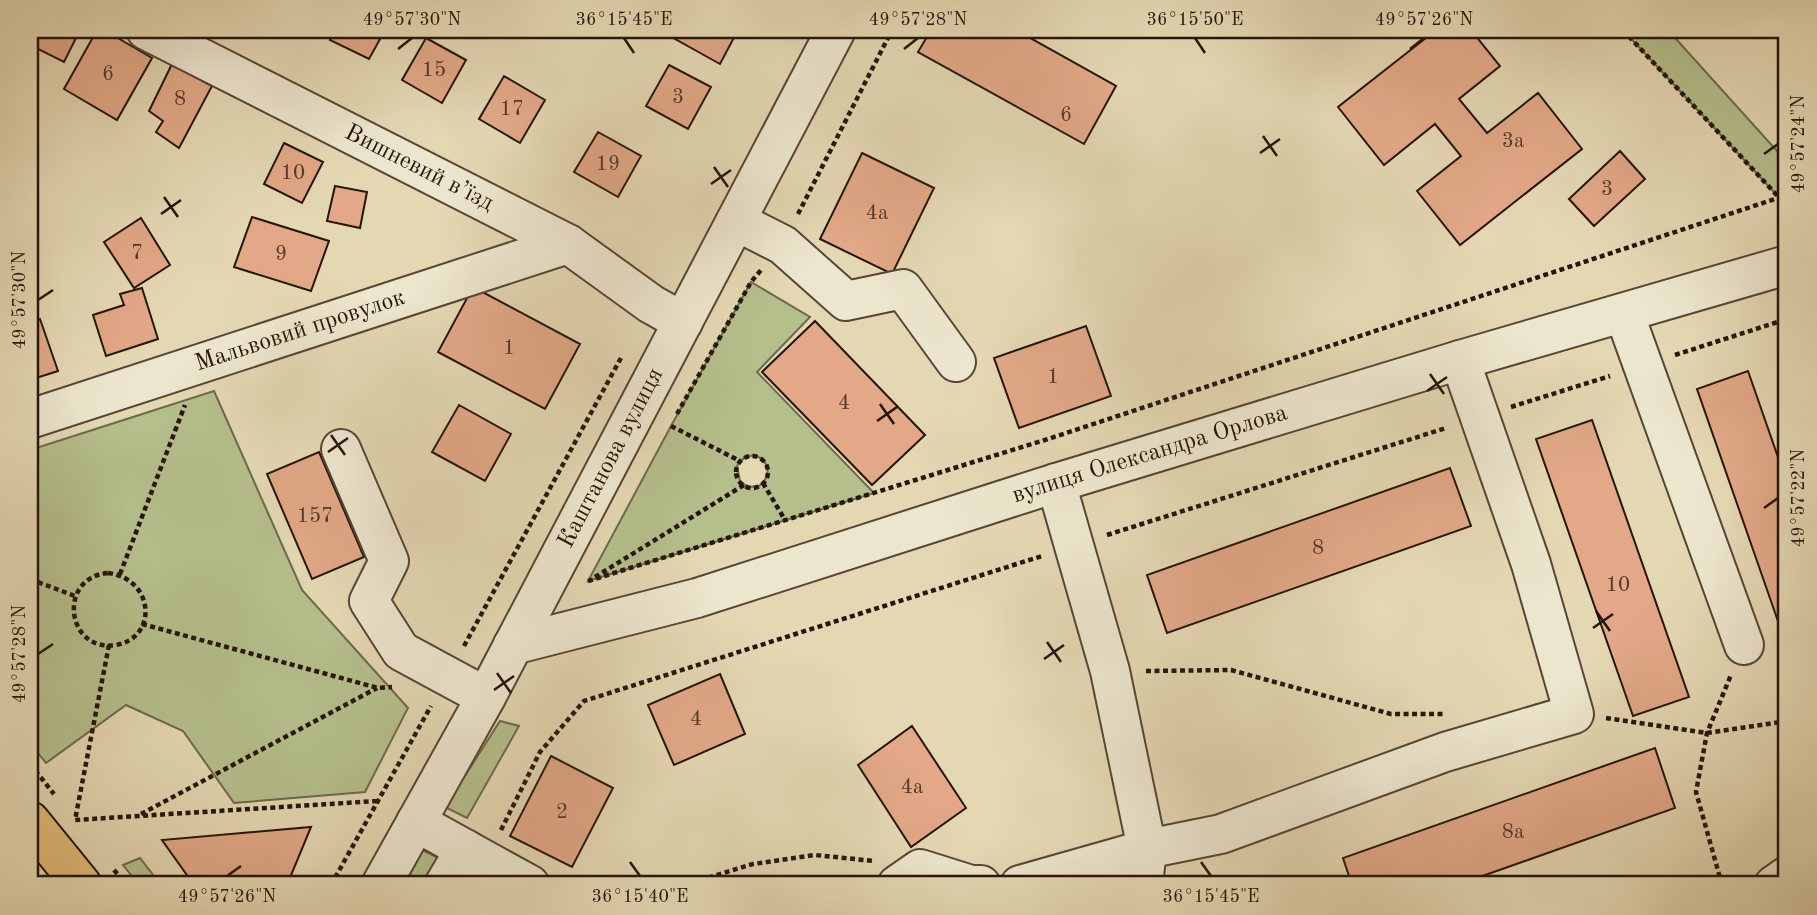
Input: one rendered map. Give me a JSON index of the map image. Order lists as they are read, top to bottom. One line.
{"streets":{"street":["Вишневий в’їзд","Мальвовий провулок","вулиця Олександра Орлова","Каштанова вулиця"]},"crossings":[["Вишневий в’їзд","Мальвовий провулок"],["Вишневий в’їзд","Каштанова вулиця"],["вулиця Олександра Орлова","Каштанова вулиця"]],"house_numbers":["15","6","3","8","17","6","3а","19","10","3","4а","7","9","1","1","4","157","8","10","4","4а","2","8а"],"coordinates":["49°57'30\"N","36°15'45\"E","49°57'28\"N","36°15'50\"E","49°57'26\"N","49°57'24\"N","49°57'22\"N","36°15'40\"E"]}
